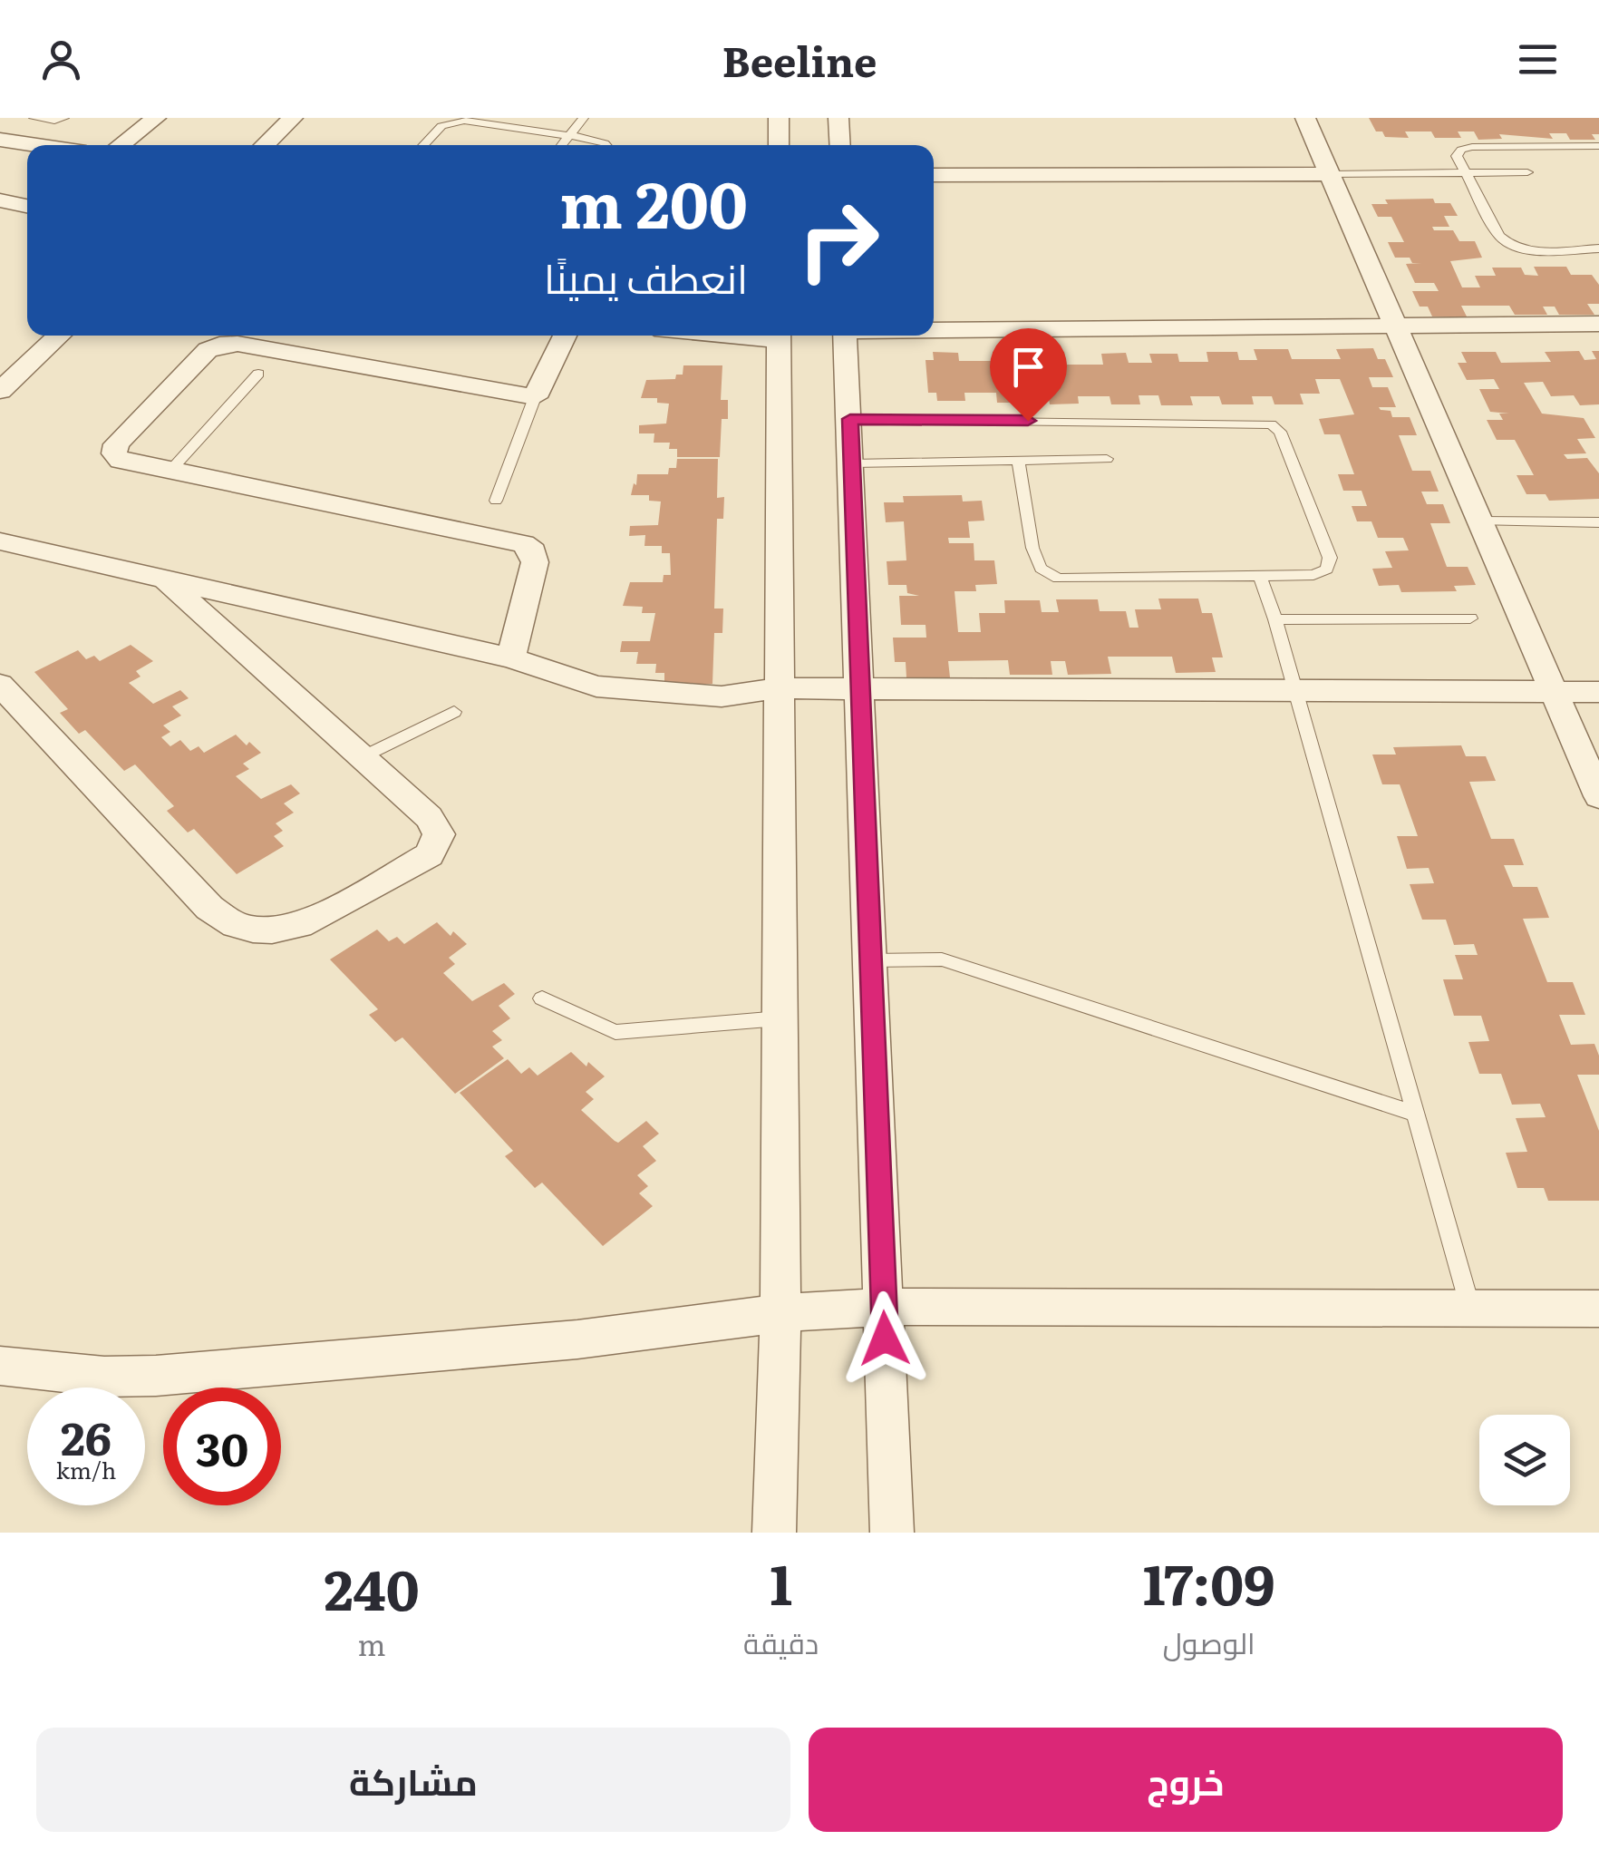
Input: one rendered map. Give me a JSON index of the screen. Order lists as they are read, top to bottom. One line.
{"page":{"header":"Beeline","turn":["200 m","انعطف يمينًا"],"speed":"26 km/h","limit":"30","eta":["17:09","الوصول","1","دقيقة","240","m"],"buttons":["خروج","مشاركة"]}}
